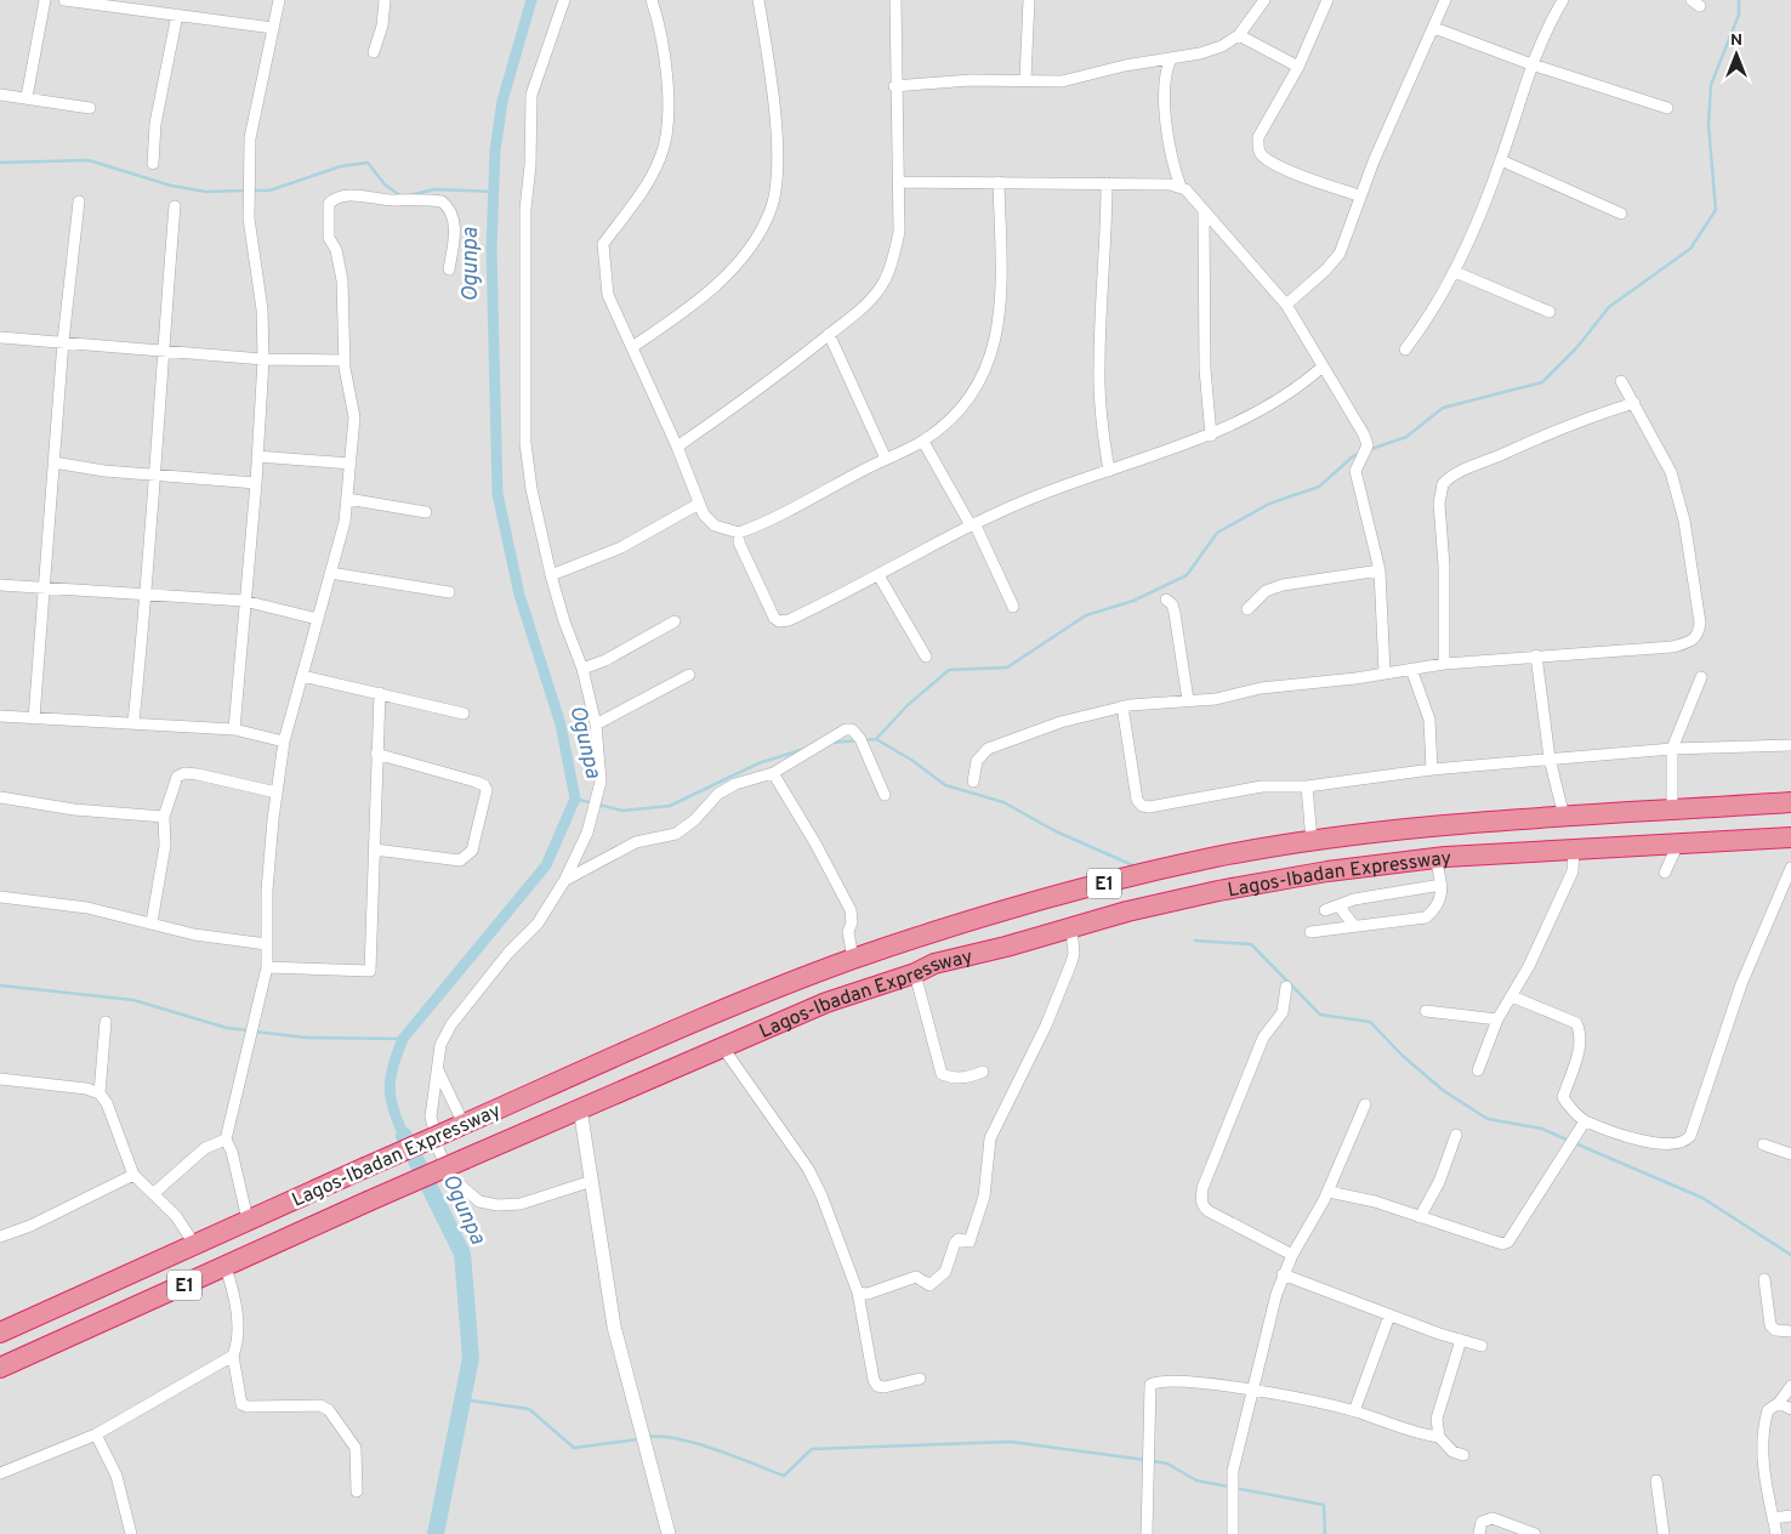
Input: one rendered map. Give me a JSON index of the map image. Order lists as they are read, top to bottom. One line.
{"streets":{"highway":["Lagos-Ibadan Expressway","E1"]},"water":["Ogunpa"],"north":"top"}
